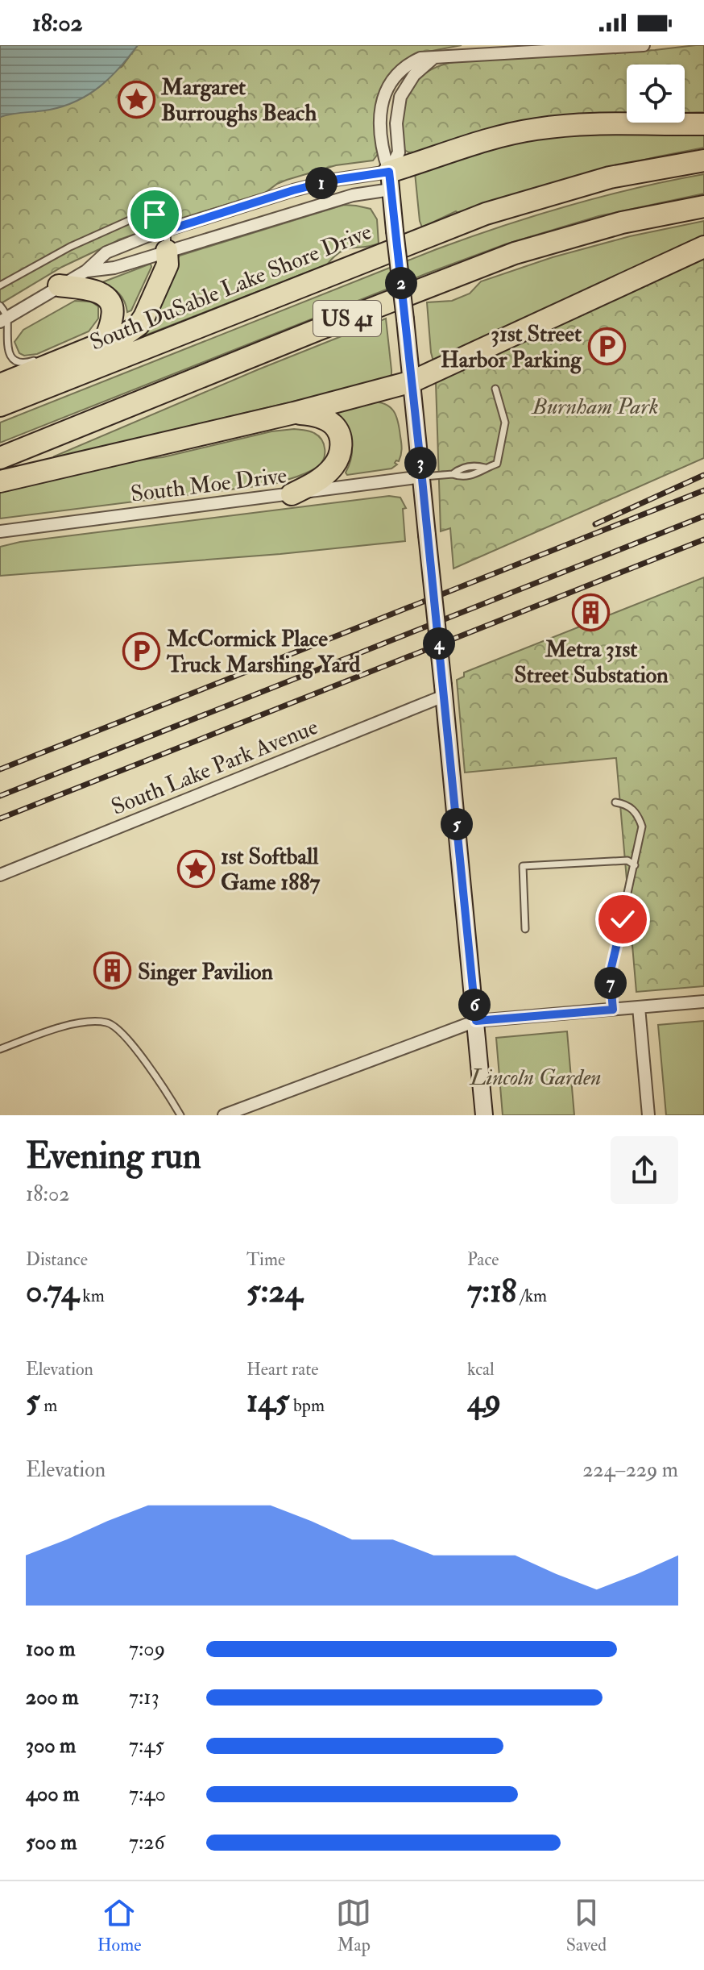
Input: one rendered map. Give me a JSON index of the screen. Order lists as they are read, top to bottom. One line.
{"streets":{"highway":["South DuSable Lake Shore Drive","US 41"],"street":["South Moe Drive","South Lake Park Avenue"]},"parks":["Burnham Park","Lincoln Garden"],"places":{"place":["Margaret Burroughs Beach","1st Softball Game 1887"],"parking":["31st Street Harbor Parking","McCormick Place Truck Marshing Yard"],"building":["Metra 31st Street Substation","Singer Pavilion"]},"page":{"status":"18:02","pins":["1","2","3","4","5","7","6"],"heading":["Evening run","18:02"],"stats":[["Distance","0.74 km"],["Time","5:24"],["Pace","7:18 /km"],["Elevation","5 m"],["Heart rate","145 bpm"],["kcal","49"]],"chart":["Elevation","224–229 m"],"list":[{"name":"100 m","note":"7:09"},{"name":"200 m","note":"7:13"},{"name":"300 m","note":"7:45"},{"name":"400 m","note":"7:40"},{"name":"500 m","note":"7:26"}],"tabs":["Home","Map","Saved"]}}
